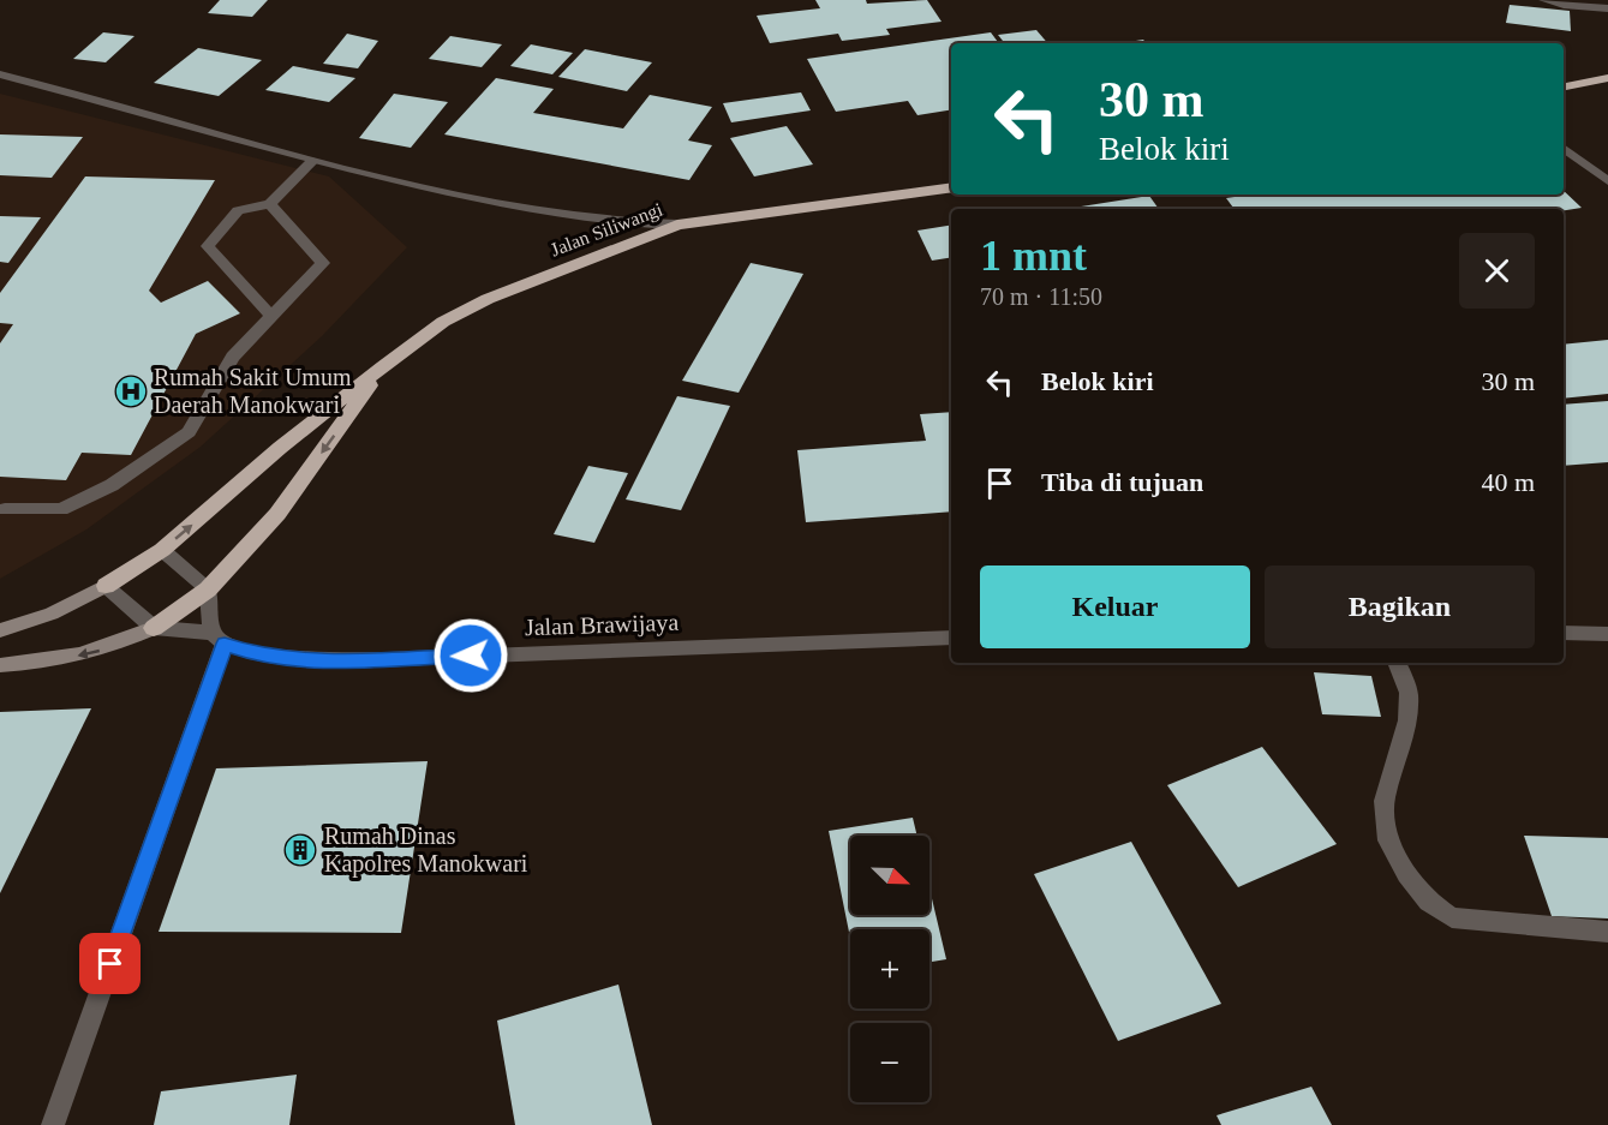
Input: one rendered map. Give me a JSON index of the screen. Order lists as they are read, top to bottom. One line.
{"streets":{"highway":["Jalan Siliwangi"],"street":["Jalan Brawijaya"]},"crossings":[["Jalan Siliwangi","Jalan Brawijaya"]],"places":{"hospital":["Rumah Sakit Umum Daerah Manokwari"],"building":["Rumah Dinas Kapolres Manokwari"]},"north":"bottom right","page":{"turn":["30 m","Belok kiri"],"heading":["1 mnt","70 m · 11:50"],"list":[{"name":"Belok kiri","value":"30 m"},{"name":"Tiba di tujuan","value":"40 m"}],"buttons":["Keluar","Bagikan"],"map_buttons":["+","−"]}}
